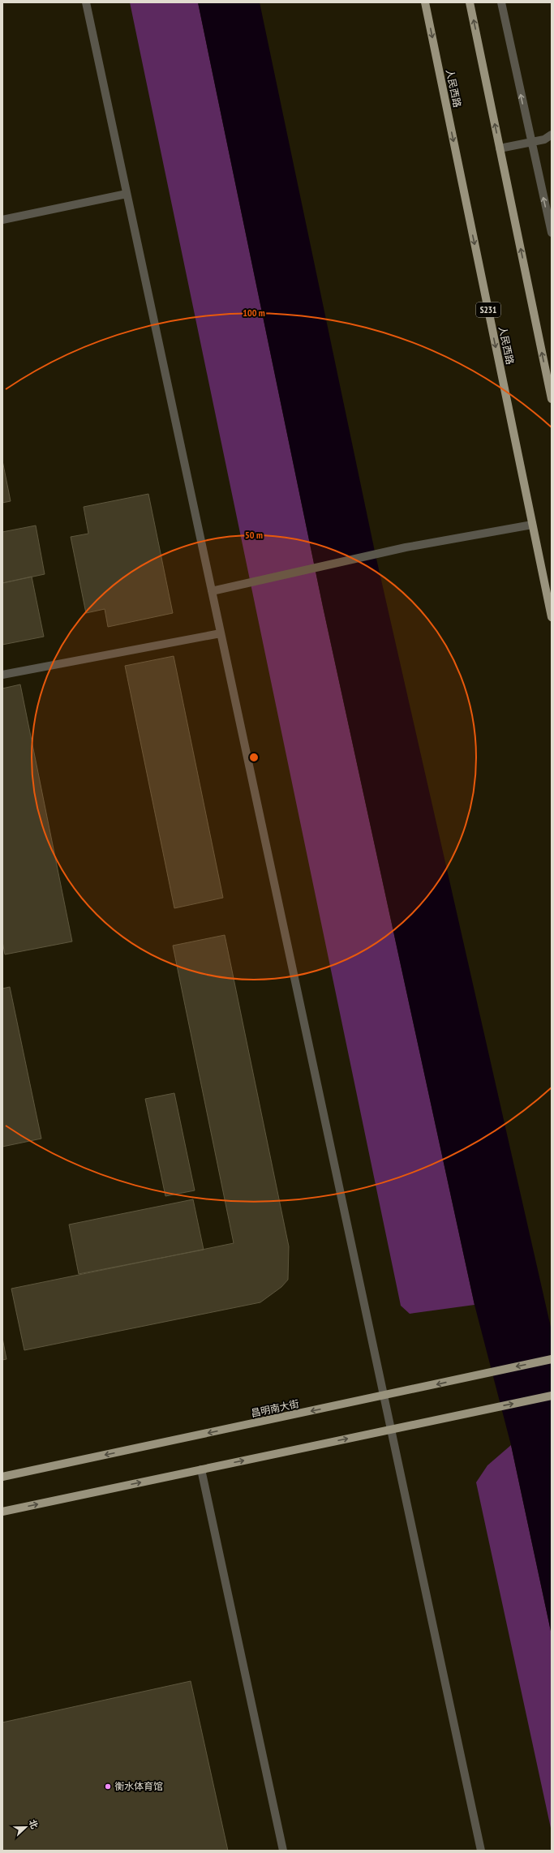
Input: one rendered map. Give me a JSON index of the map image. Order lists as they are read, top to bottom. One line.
{"streets":{"main road":["人民西路","S231","昌明南大街"]},"places":["衡水体育馆"],"north":"right","rings":["100 m","50 m"]}
